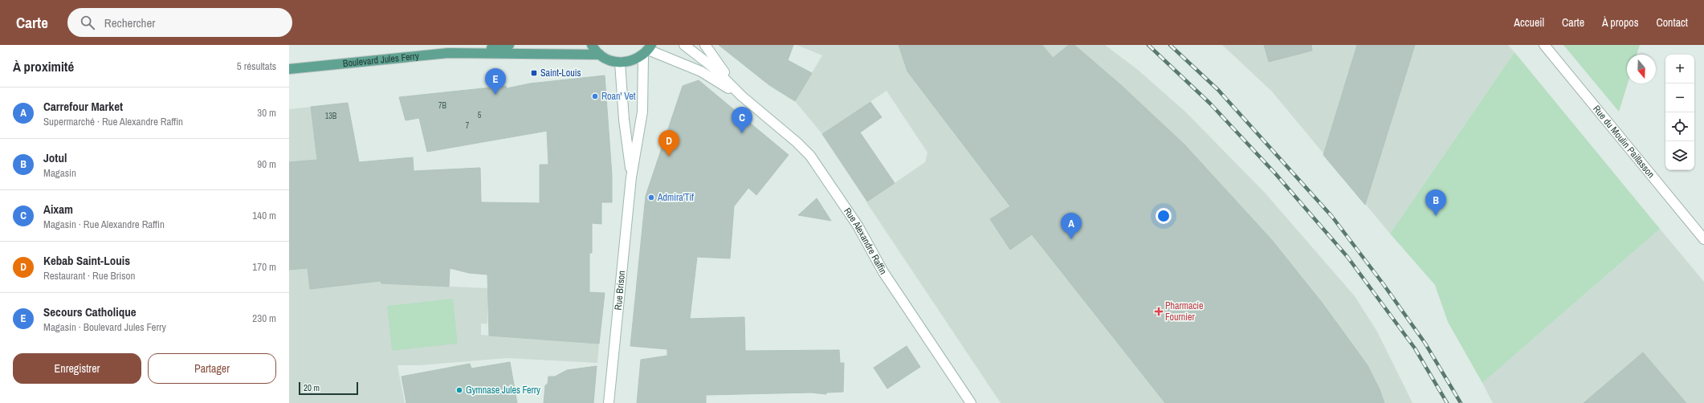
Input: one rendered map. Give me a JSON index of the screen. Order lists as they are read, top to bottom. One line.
{"streets":{"main road":["Boulevard Jules Ferry"],"street":["Rue du Moulin Paillasson","Rue Alexandre Raffin","Rue Brison"]},"crossings":[["Rue Alexandre Raffin","Rue Brison"]],"places":{"transit":["Saint-Louis"],"other":["Roan' Vet","Admira'Tif","Gymnase Jules Ferry"],"health":["Pharmacie Fournier"]},"house_numbers":["7B","5","13B","7"],"scale_bar":"20 m","north":"bottom","page":{"header":"Carte","search":"Rechercher","nav":["Accueil","Carte","À propos","Contact"],"heading":["À proximité","5 résultats"],"map_buttons":["+","−"],"pins":["E","C","D","B","A"],"list":[{"mark":"A","name":"Carrefour Market","note":"Supermarché · Rue Alexandre Raffin","value":"30 m"},{"mark":"B","name":"Jotul","note":"Magasin","value":"90 m"},{"mark":"C","name":"Aixam","note":"Magasin · Rue Alexandre Raffin","value":"140 m"},{"mark":"D","name":"Kebab Saint-Louis","note":"Restaurant · Rue Brison","value":"170 m"},{"mark":"E","name":"Secours Catholique","note":"Magasin · Boulevard Jules Ferry","value":"230 m"}],"buttons":["Enregistrer","Partager"],"scale":"20 m"}}
